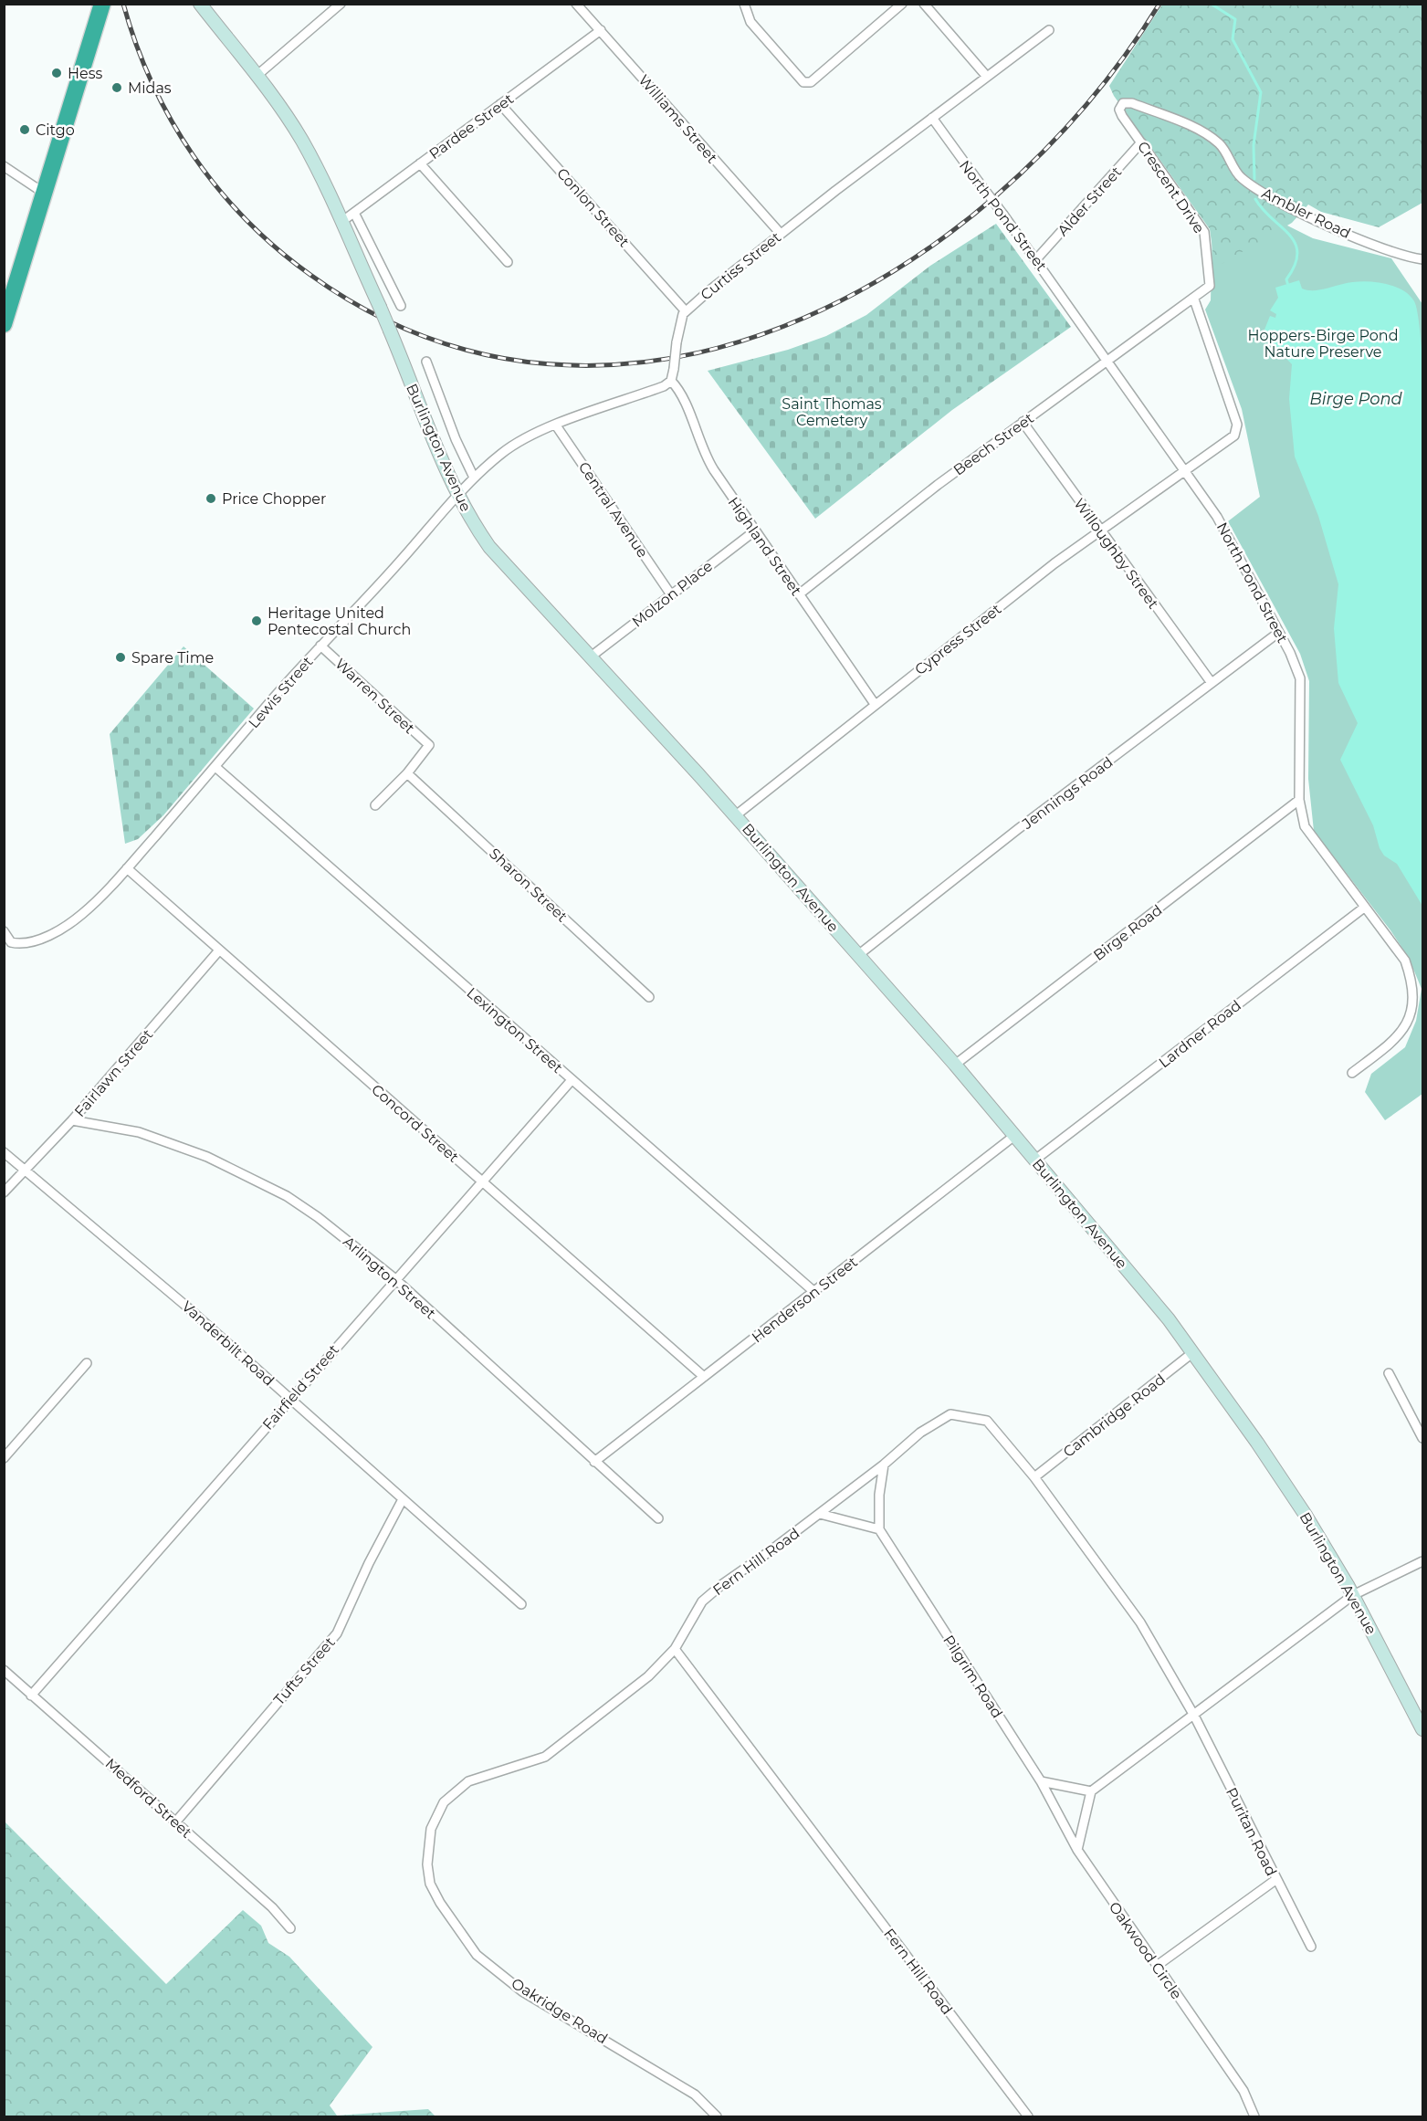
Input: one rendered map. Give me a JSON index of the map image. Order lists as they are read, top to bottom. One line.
{"streets":{"main road":["Burlington Avenue"],"street":["Williams Street","Pardee Street","Crescent Drive","Alder Street","Conlon Street","Ambler Road","North Pond Street","Curtiss Street","Beech Street","Central Avenue","Highland Street","Willoughby Street","Molzon Place","Cypress Street","Lewis Street","Warren Street","Jennings Road","Sharon Street","Birge Road","Lexington Street","Lardner Road","Fairlawn Street","Concord Street","Arlington Street","Henderson Street","Vanderbilt Road","Fairfield Street","Cambridge Road","Fern Hill Road","Tufts Street","Pilgrim Road","Medford Street","Puritan Road","Oakwood Circle","Oakridge Road"]},"crossings":[["Williams Street","Pardee Street"],["Williams Street","Curtiss Street"],["Pardee Street","Conlon Street"],["Pardee Street","Burlington Avenue"],["Crescent Drive","Alder Street"],["Crescent Drive","Ambler Road"],["Crescent Drive","Beech Street"],["Crescent Drive","Cypress Street"],["Alder Street","North Pond Street"],["Conlon Street","Curtiss Street"],["North Pond Street","Curtiss Street"],["North Pond Street","Beech Street"],["North Pond Street","Cypress Street"],["North Pond Street","Jennings Road"],["North Pond Street","Birge Road"],["North Pond Street","Lardner Road"],["Curtiss Street","Highland Street"],["Beech Street","Highland Street"],["Beech Street","Willoughby Street"],["Beech Street","Cypress Street"],["Burlington Avenue","Molzon Place"],["Burlington Avenue","Cypress Street"],["Burlington Avenue","Lewis Street"],["Burlington Avenue","Jennings Road"],["Burlington Avenue","Birge Road"],["Burlington Avenue","Lardner Road"],["Burlington Avenue","Henderson Street"],["Burlington Avenue","Cambridge Road"],["Central Avenue","Molzon Place"],["Highland Street","Molzon Place"],["Highland Street","Cypress Street"],["Willoughby Street","Cypress Street"],["Willoughby Street","Jennings Road"],["Lewis Street","Warren Street"],["Lewis Street","Lexington Street"],["Lewis Street","Concord Street"],["Warren Street","Sharon Street"],["Lexington Street","Henderson Street"],["Lexington Street","Fairfield Street"],["Fairlawn Street","Concord Street"],["Fairlawn Street","Arlington Street"],["Fairlawn Street","Vanderbilt Road"],["Concord Street","Henderson Street"],["Concord Street","Fairfield Street"],["Arlington Street","Henderson Street"],["Arlington Street","Fairfield Street"],["Vanderbilt Road","Fairfield Street"],["Vanderbilt Road","Tufts Street"],["Fairfield Street","Medford Street"],["Cambridge Road","Fern Hill Road"],["Fern Hill Road","Puritan Road"],["Fern Hill Road","Oakridge Road"],["Tufts Street","Medford Street"],["Pilgrim Road","Oakwood Circle"]],"water":["Birge Pond"],"parks":["Hoppers-Birge Pond Nature Preserve","Saint Thomas Cemetery"],"places":["Hess","Midas","Citgo","Price Chopper","Heritage United Pentecostal Church","Spare Time"]}
